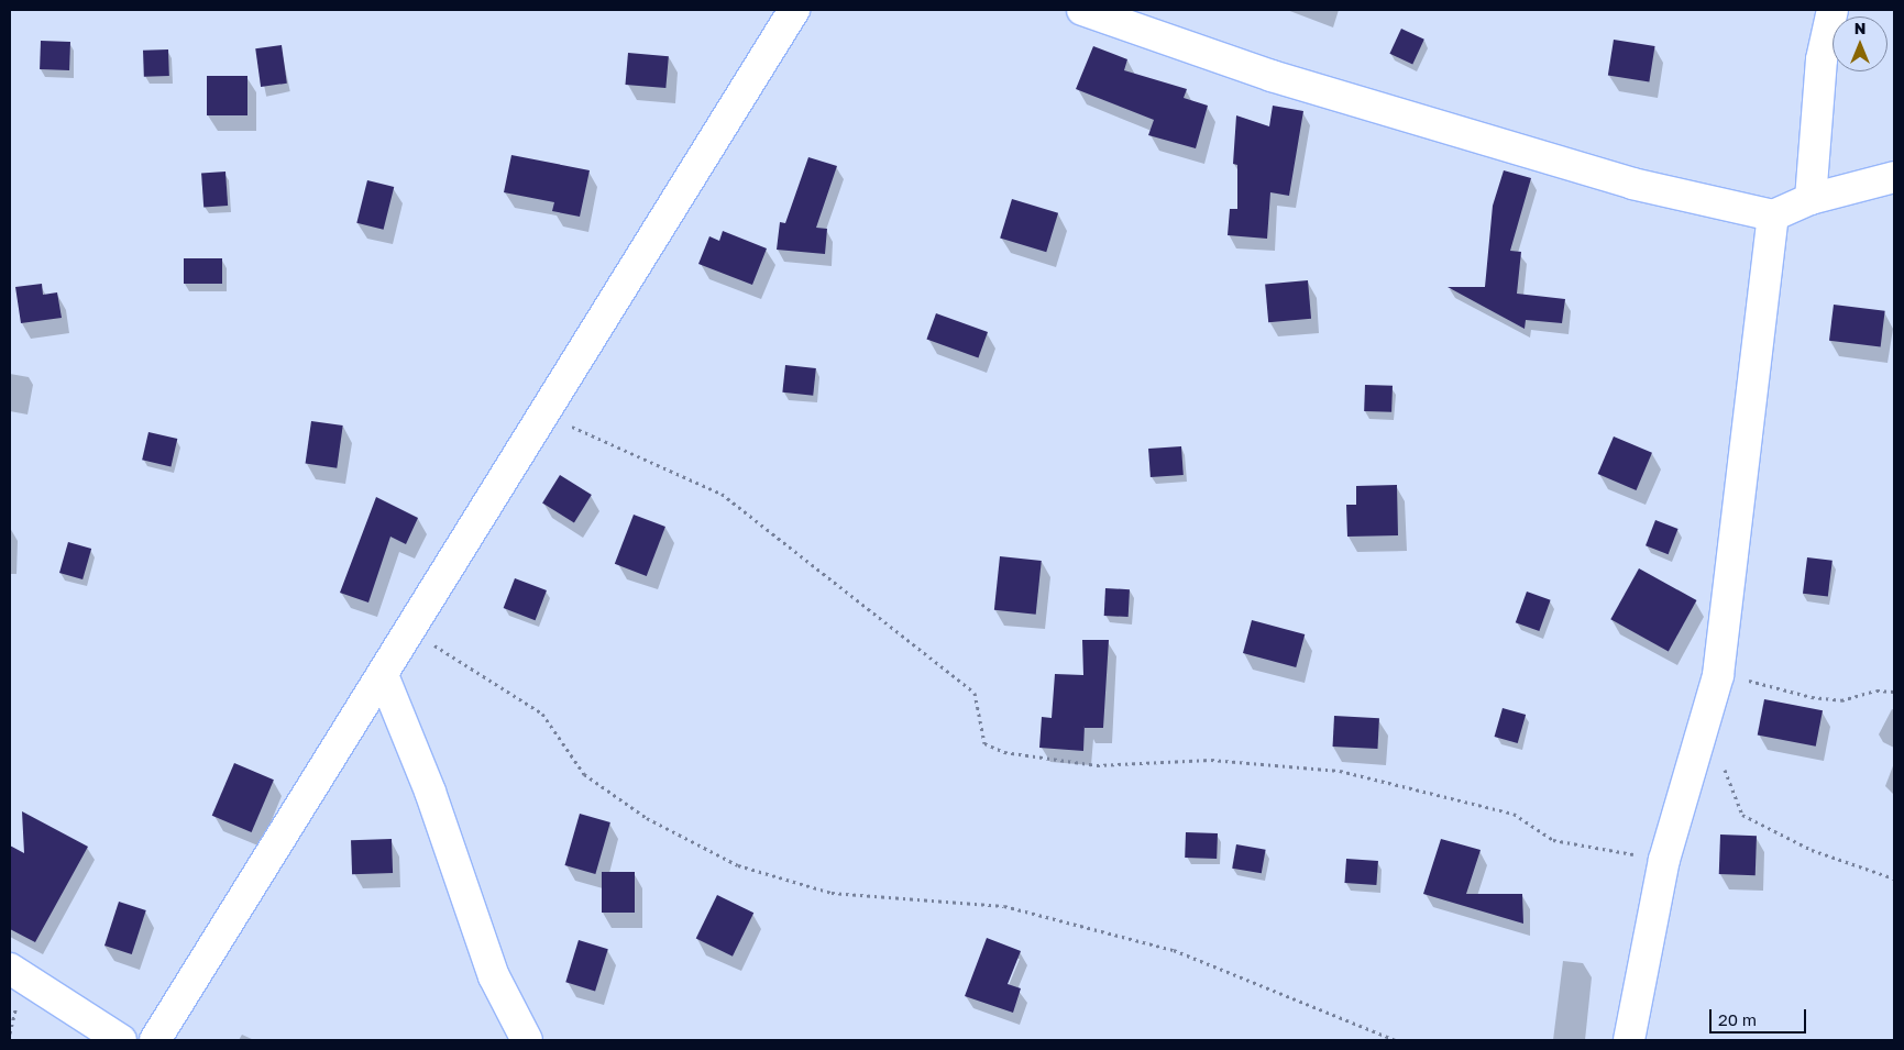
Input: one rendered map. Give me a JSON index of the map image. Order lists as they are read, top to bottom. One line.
{"scale_bar":"20 m","north":"top"}
